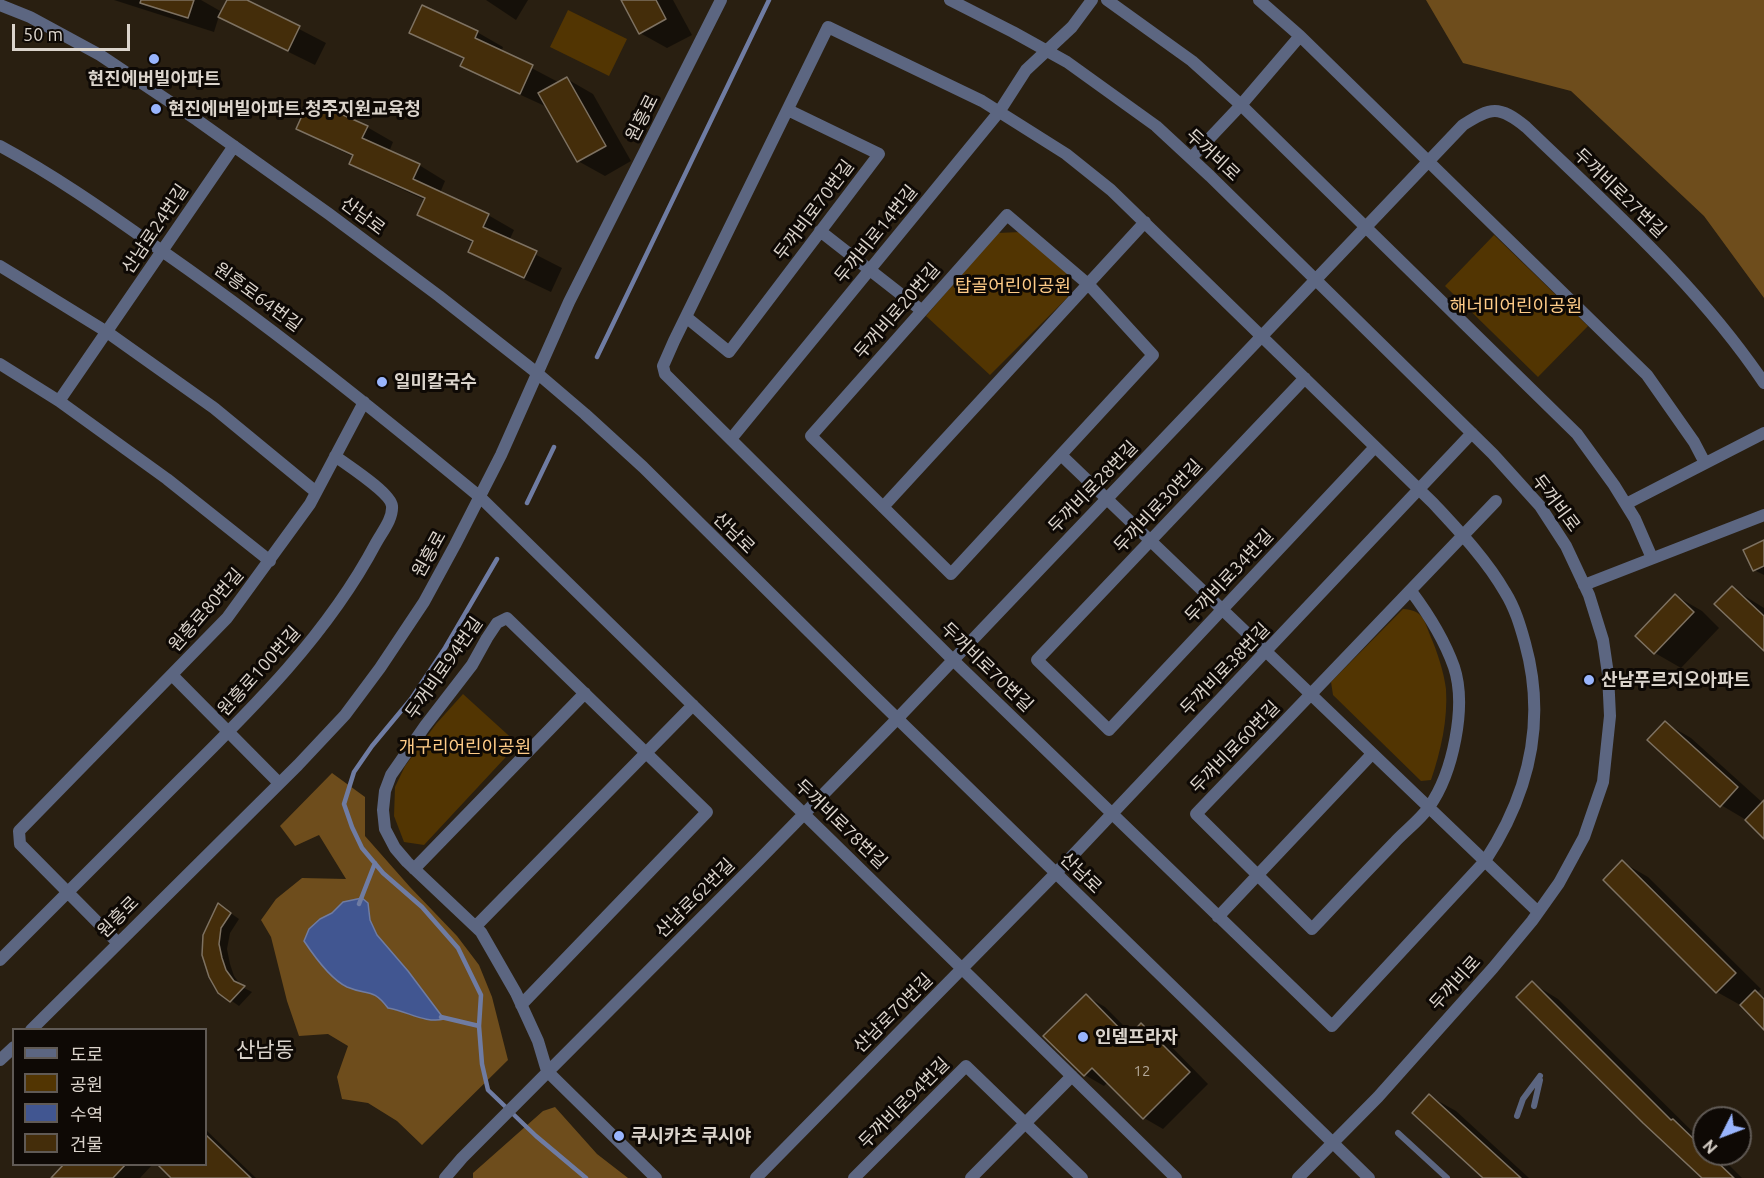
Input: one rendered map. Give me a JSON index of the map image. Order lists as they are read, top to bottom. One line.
{"streets":{"street":["원흥로","두꺼비로","두꺼비로27번길","두꺼비로70번길","산남로","산남로24번길","두꺼비로14번길","원흥로64번길","두꺼비로20번길","두꺼비로28번길","두꺼비로30번길","두꺼비로34번길","원흥로80번길","두꺼비로94번길","두꺼비로38번길","원흥로100번길","두꺼비로60번길","두꺼비로78번길","산남로62번길","산남로70번길"]},"crossings":[["원흥로","산남로"],["원흥로","원흥로64번길"],["원흥로","원흥로80번길"],["원흥로","두꺼비로78번길"],["두꺼비로","두꺼비로27번길"],["두꺼비로","산남로"],["두꺼비로","두꺼비로14번길"],["두꺼비로","두꺼비로28번길"],["두꺼비로","두꺼비로38번길"],["두꺼비로27번길","두꺼비로28번길"],["두꺼비로70번길","두꺼비로14번길"],["두꺼비로70번길","두꺼비로28번길"],["두꺼비로70번길","두꺼비로38번길"],["산남로","산남로24번길"],["산남로","두꺼비로28번길"],["산남로","두꺼비로38번길"],["산남로","산남로62번길"],["산남로","산남로70번길"],["산남로24번길","원흥로64번길"],["산남로24번길","원흥로80번길"],["원흥로64번길","원흥로80번길"],["원흥로64번길","두꺼비로78번길"],["두꺼비로28번길","산남로62번길"],["두꺼비로30번길","두꺼비로34번길"],["원흥로80번길","원흥로100번길"],["두꺼비로94번길","산남로62번길"],["두꺼비로38번길","산남로70번길"],["두꺼비로78번길","산남로62번길"],["두꺼비로78번길","산남로70번길"]],"districts":["산남동"],"parks":["탑골어린이공원","해너미어린이공원","개구리어린이공원"],"places":["현진에버빌아파트","현진에버빌아파트.청주지원교육청","일미칼국수","산남푸르지오아파트","인뎀프라자","쿠시카츠 쿠시야"],"house_numbers":["12"],"legend":["도로","공원","수역","건물"],"scale_bar":"50 m","north":"bottom left"}
